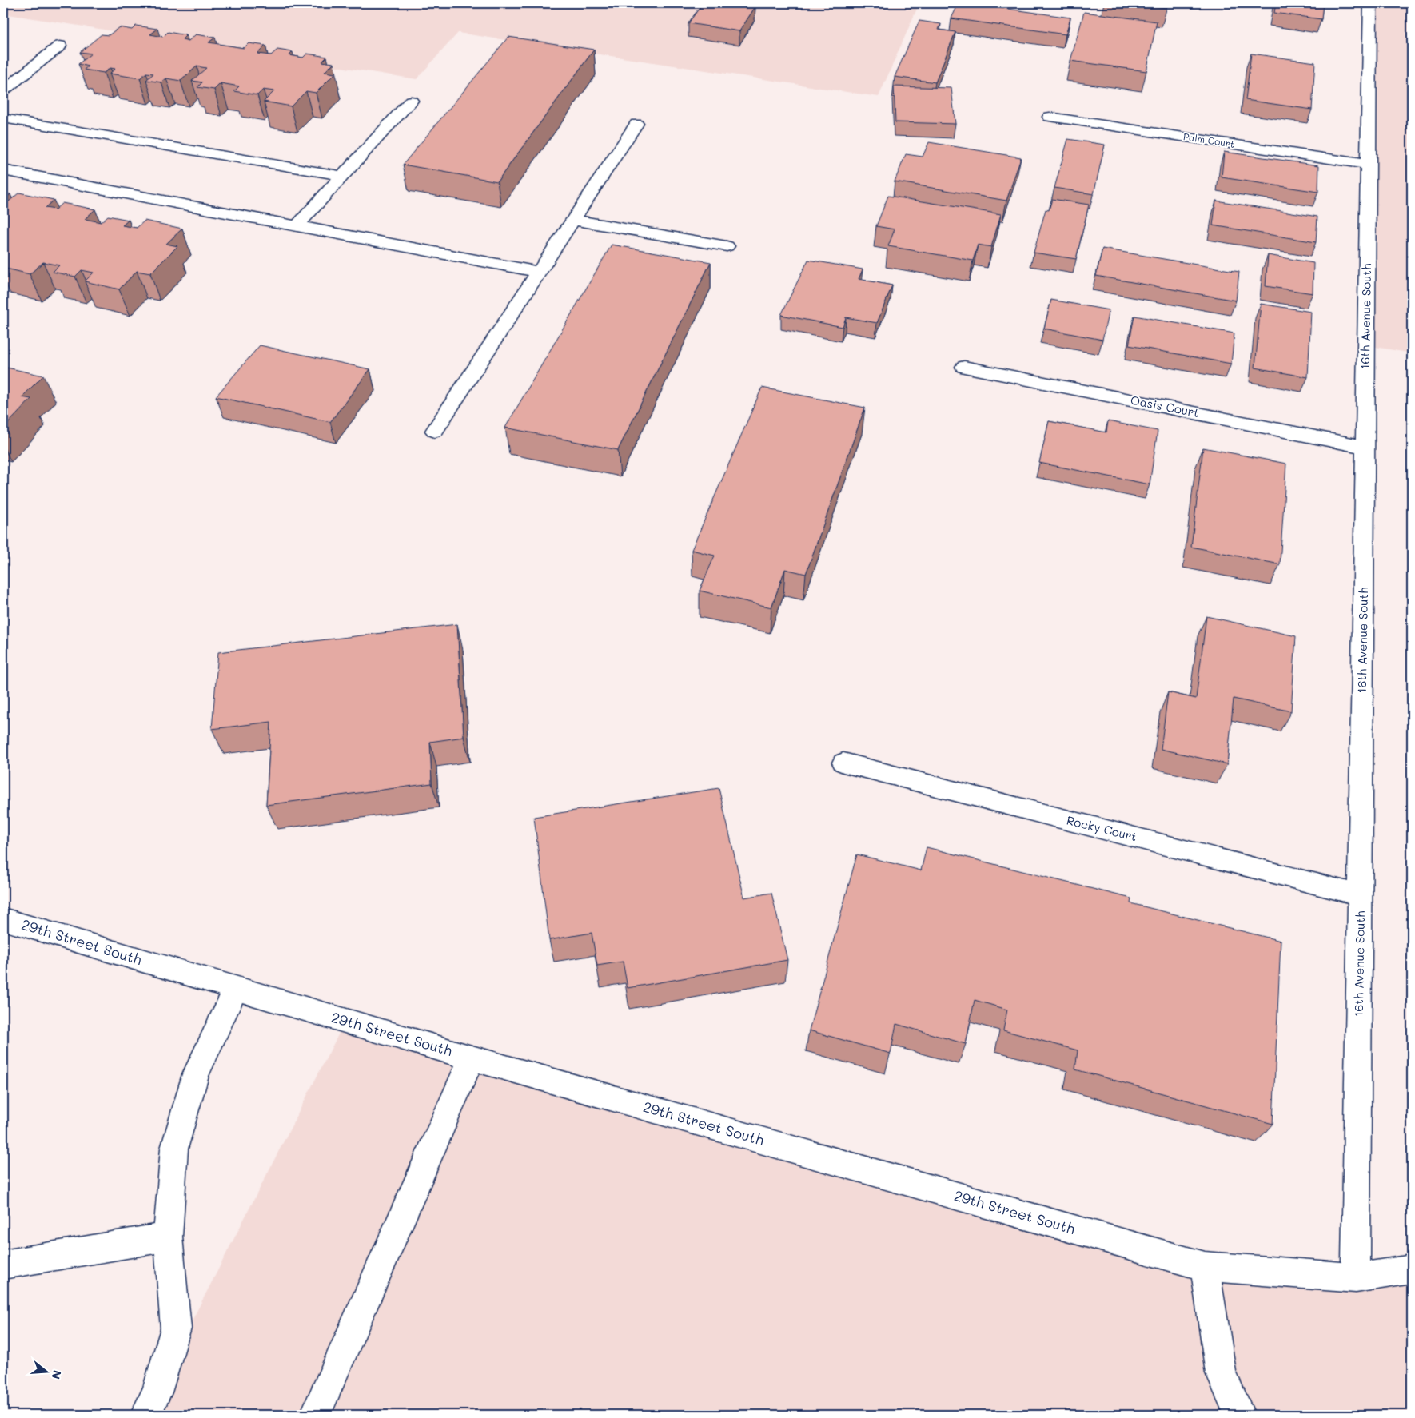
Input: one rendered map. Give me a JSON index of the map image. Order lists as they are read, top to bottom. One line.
{"streets":{"street":["Palm Court","16th Avenue South","Oasis Court","Rocky Court","29th Street South"]},"crossings":[["Palm Court","16th Avenue South"],["16th Avenue South","Oasis Court"],["16th Avenue South","Rocky Court"],["16th Avenue South","29th Street South"]],"north":"right"}
